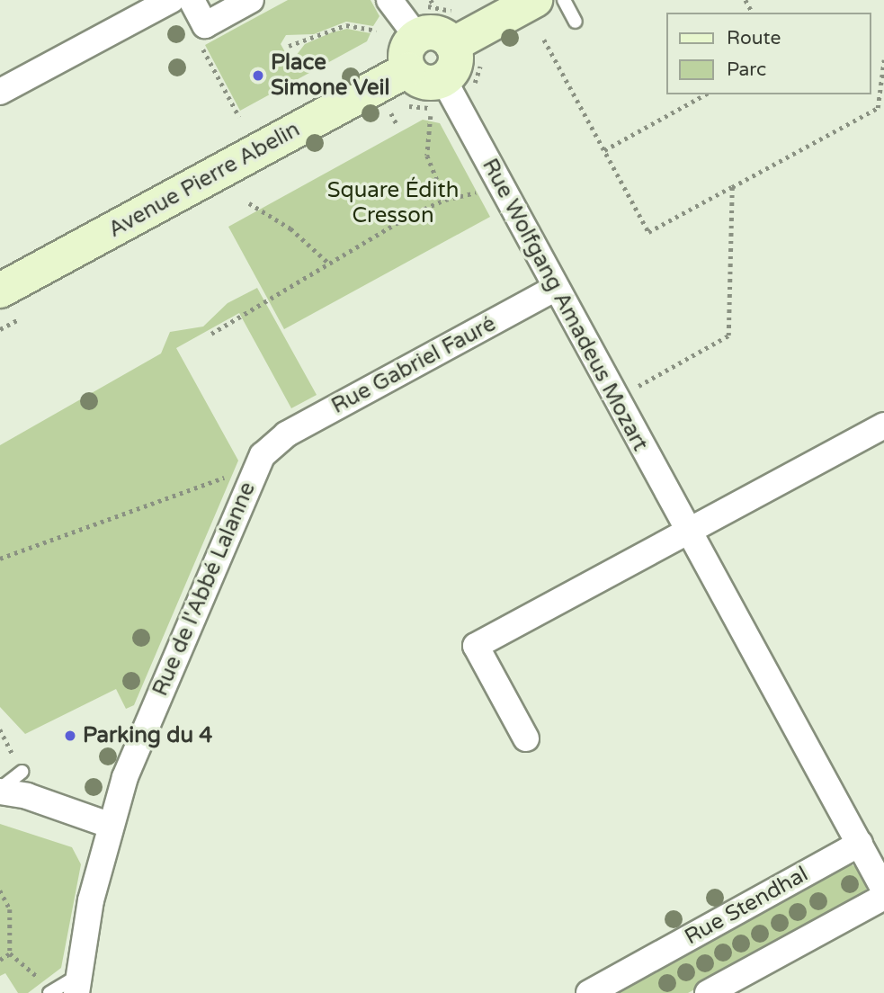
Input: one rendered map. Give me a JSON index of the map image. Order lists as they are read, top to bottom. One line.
{"streets":{"main road":["Avenue Pierre Abelin"],"street":["Rue Wolfgang Amadeus Mozart","Rue Gabriel Fauré","Rue de l'Abbé Lalanne","Rue Stendhal"]},"crossings":[["Rue Wolfgang Amadeus Mozart","Rue Gabriel Fauré"],["Rue Wolfgang Amadeus Mozart","Rue Stendhal"],["Rue Gabriel Fauré","Rue de l'Abbé Lalanne"]],"parks":["Square Édith Cresson"],"places":["Place Simone Veil","Parking du 4"],"legend":["Route","Parc"]}
